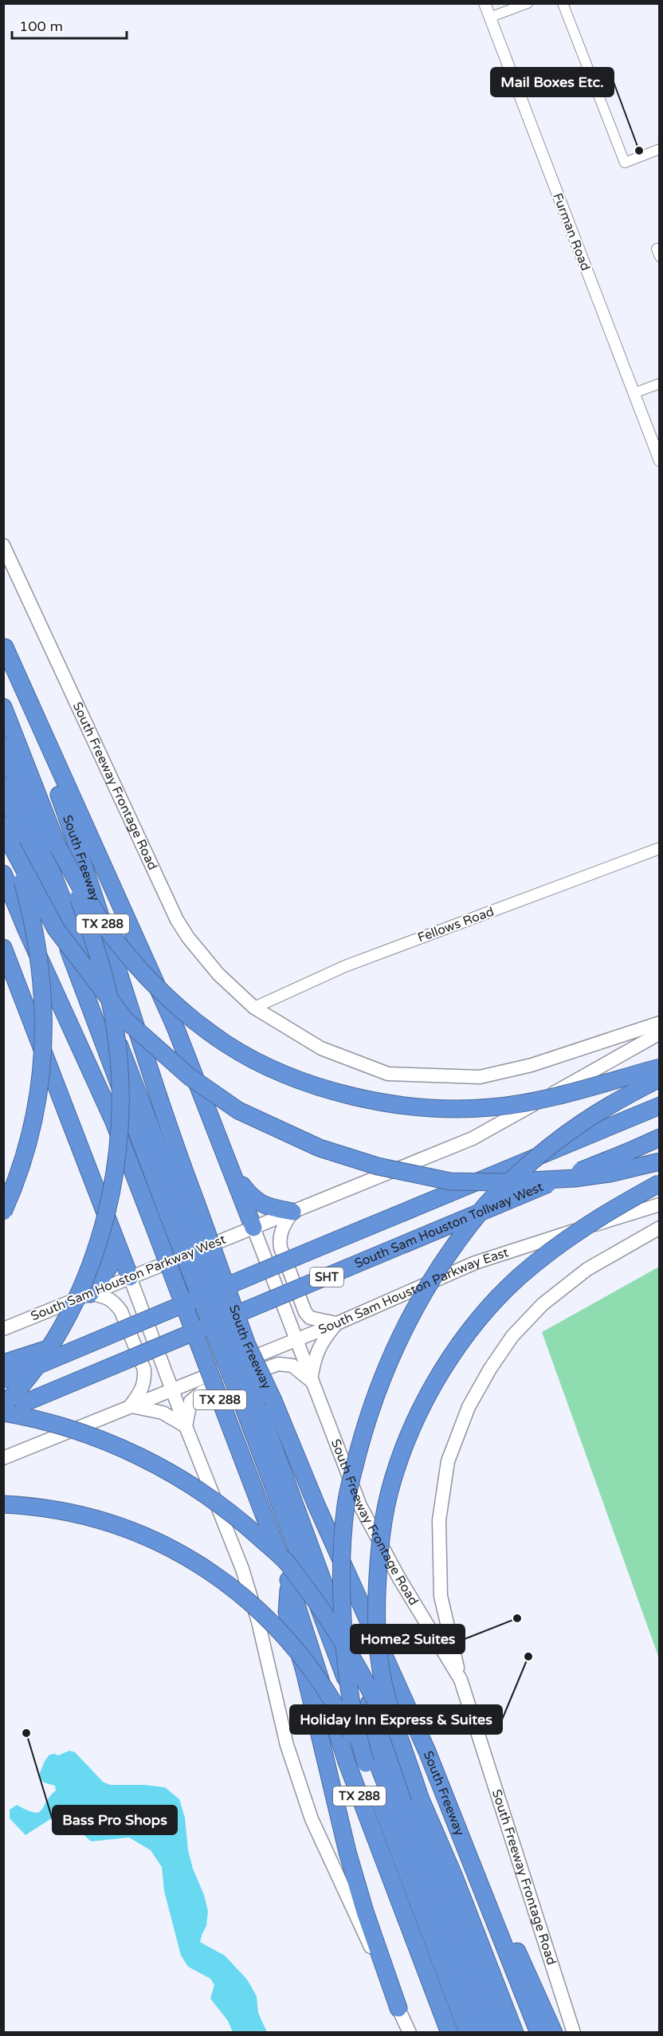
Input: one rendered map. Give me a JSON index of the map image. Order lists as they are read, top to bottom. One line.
{"streets":{"highway":["South Freeway","TX 288","South Sam Houston Tollway West","SHT"],"main road":["South Freeway Frontage Road","South Sam Houston Parkway West","South Sam Houston Parkway East"],"street":["Furman Road","Fellows Road"]},"crossings":[["South Freeway Frontage Road","Fellows Road"],["South Freeway Frontage Road","South Sam Houston Parkway West"],["South Freeway Frontage Road","South Sam Houston Parkway East"]],"places":["Mail Boxes Etc.","Home2 Suites","Holiday Inn Express & Suites","Bass Pro Shops"],"scale_bar":"100 m"}
